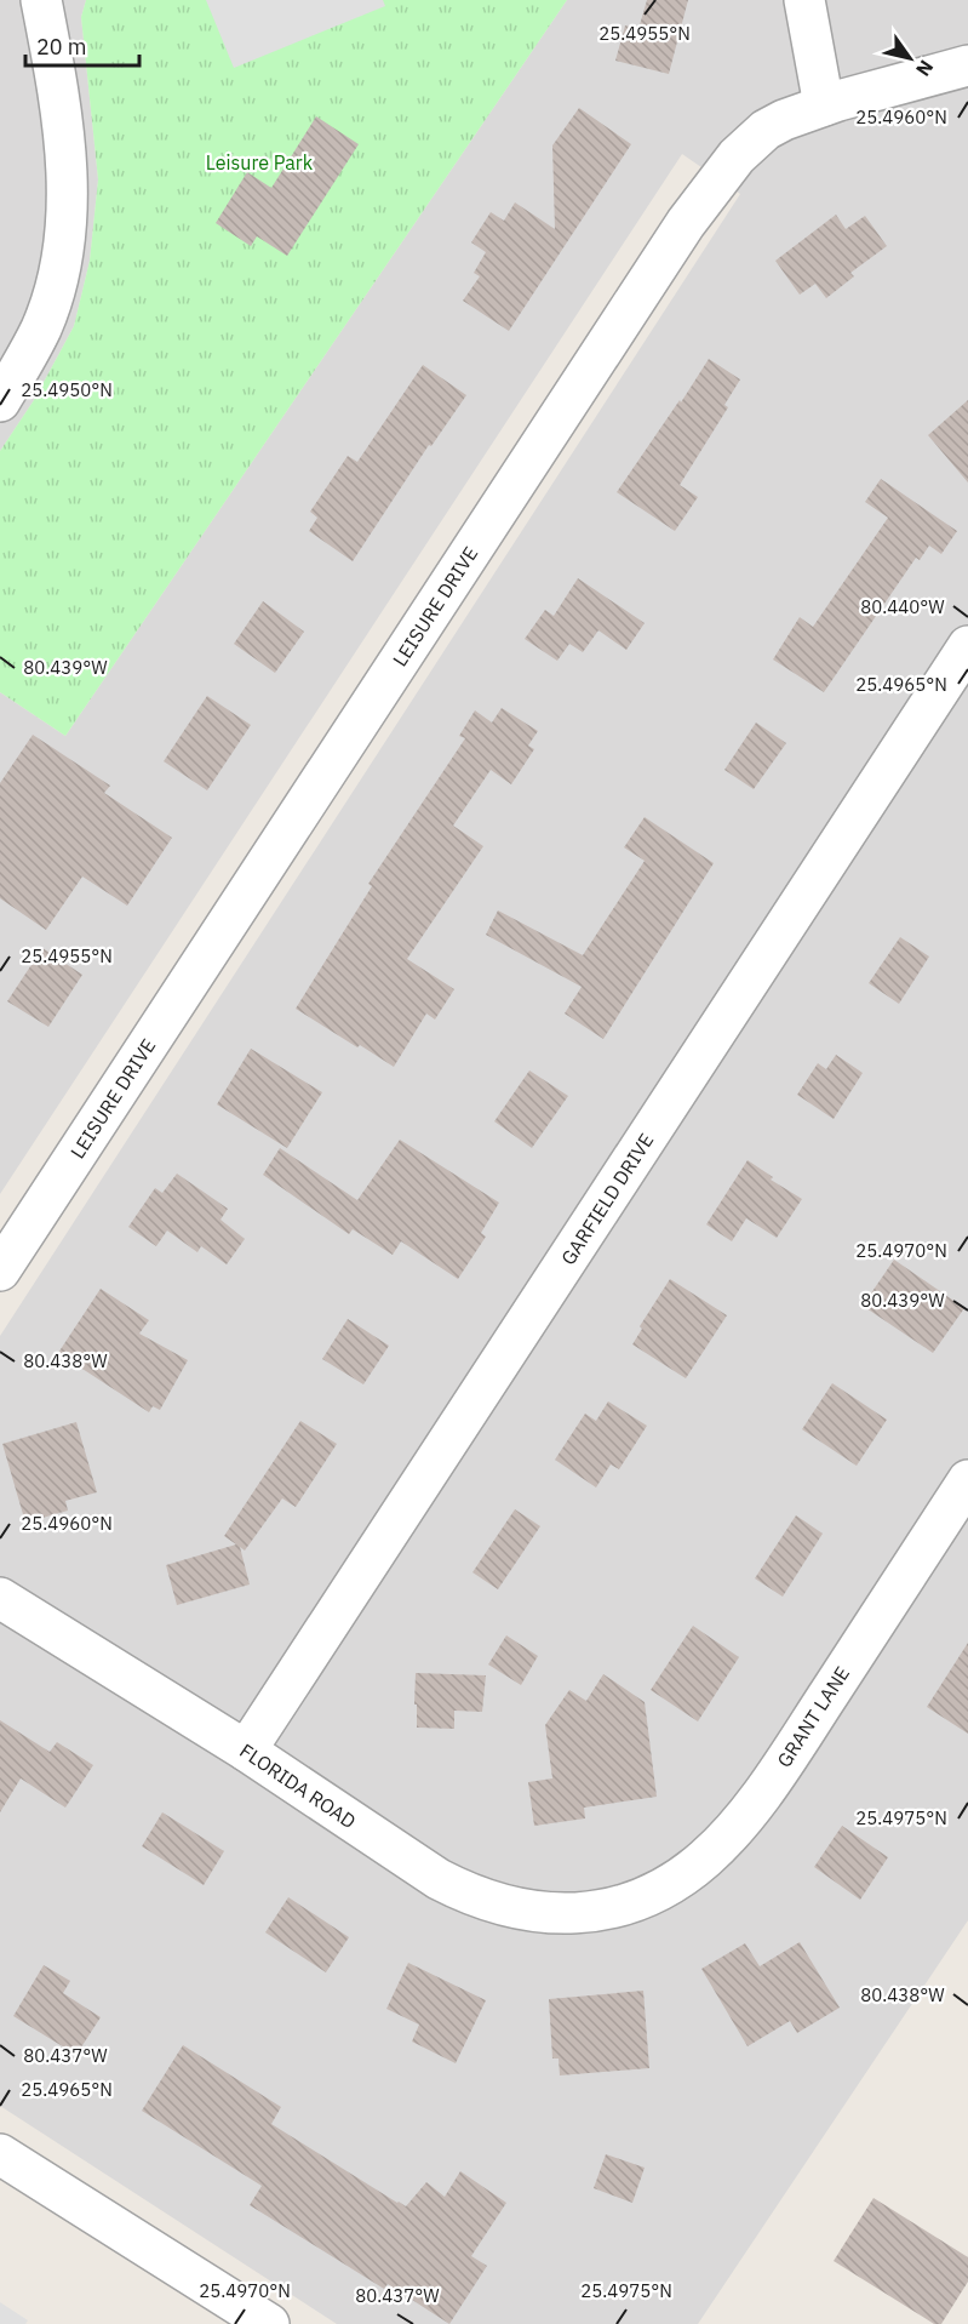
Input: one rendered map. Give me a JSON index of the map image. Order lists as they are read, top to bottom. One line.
{"streets":{"street":["LEISURE DRIVE","GARFIELD DRIVE","GRANT LANE","FLORIDA ROAD"]},"crossings":[["GARFIELD DRIVE","FLORIDA ROAD"],["GRANT LANE","FLORIDA ROAD"]],"parks":["Leisure Park"],"scale_bar":"20 m","north":"bottom right","coordinates":["25.4955°N","25.4960°N","25.4950°N","80.440°W","80.439°W","25.4965°N","25.4970°N","80.438°W","25.4975°N","80.437°W"]}
